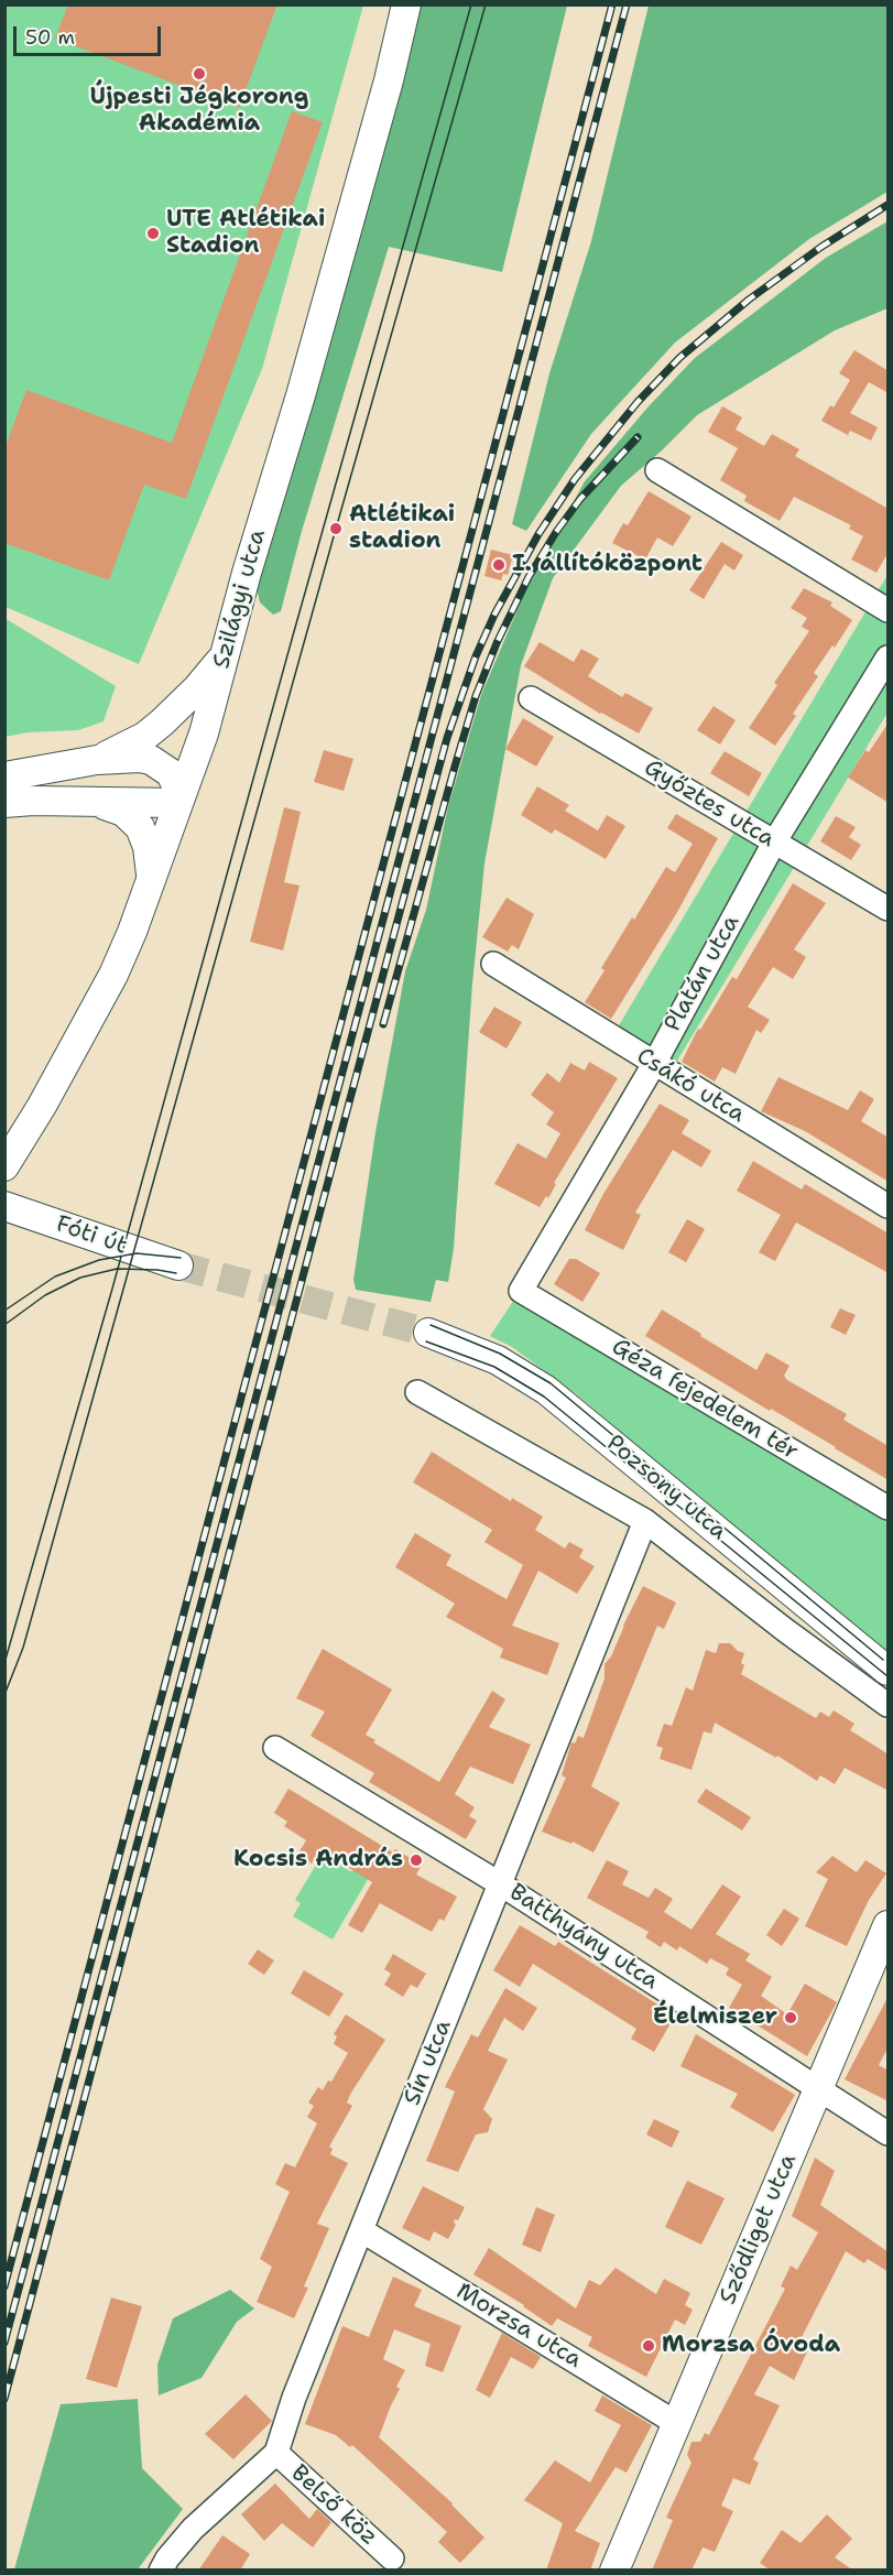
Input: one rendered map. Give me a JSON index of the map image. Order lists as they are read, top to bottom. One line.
{"streets":{"street":["Szilágyi utca","Győztes utca","Platán utca","Csákó utca","Fóti út","Géza fejedelem tér","Pozsony utca","Batthyány utca","Sín utca","Sződliget utca","Morzsa utca","Belső köz"]},"crossings":[["Győztes utca","Platán utca"],["Platán utca","Csákó utca"],["Platán utca","Géza fejedelem tér"],["Pozsony utca","Sín utca"],["Batthyány utca","Sín utca"],["Batthyány utca","Sződliget utca"],["Sín utca","Morzsa utca"],["Sín utca","Belső köz"],["Sződliget utca","Morzsa utca"]],"places":["Újpesti Jégkorong Akadémia","UTE Atlétikai Stadion","Atlétikai stadion","I. állítóközpont","Kocsis András","Élelmiszer","Morzsa Óvoda"],"scale_bar":"50 m"}
